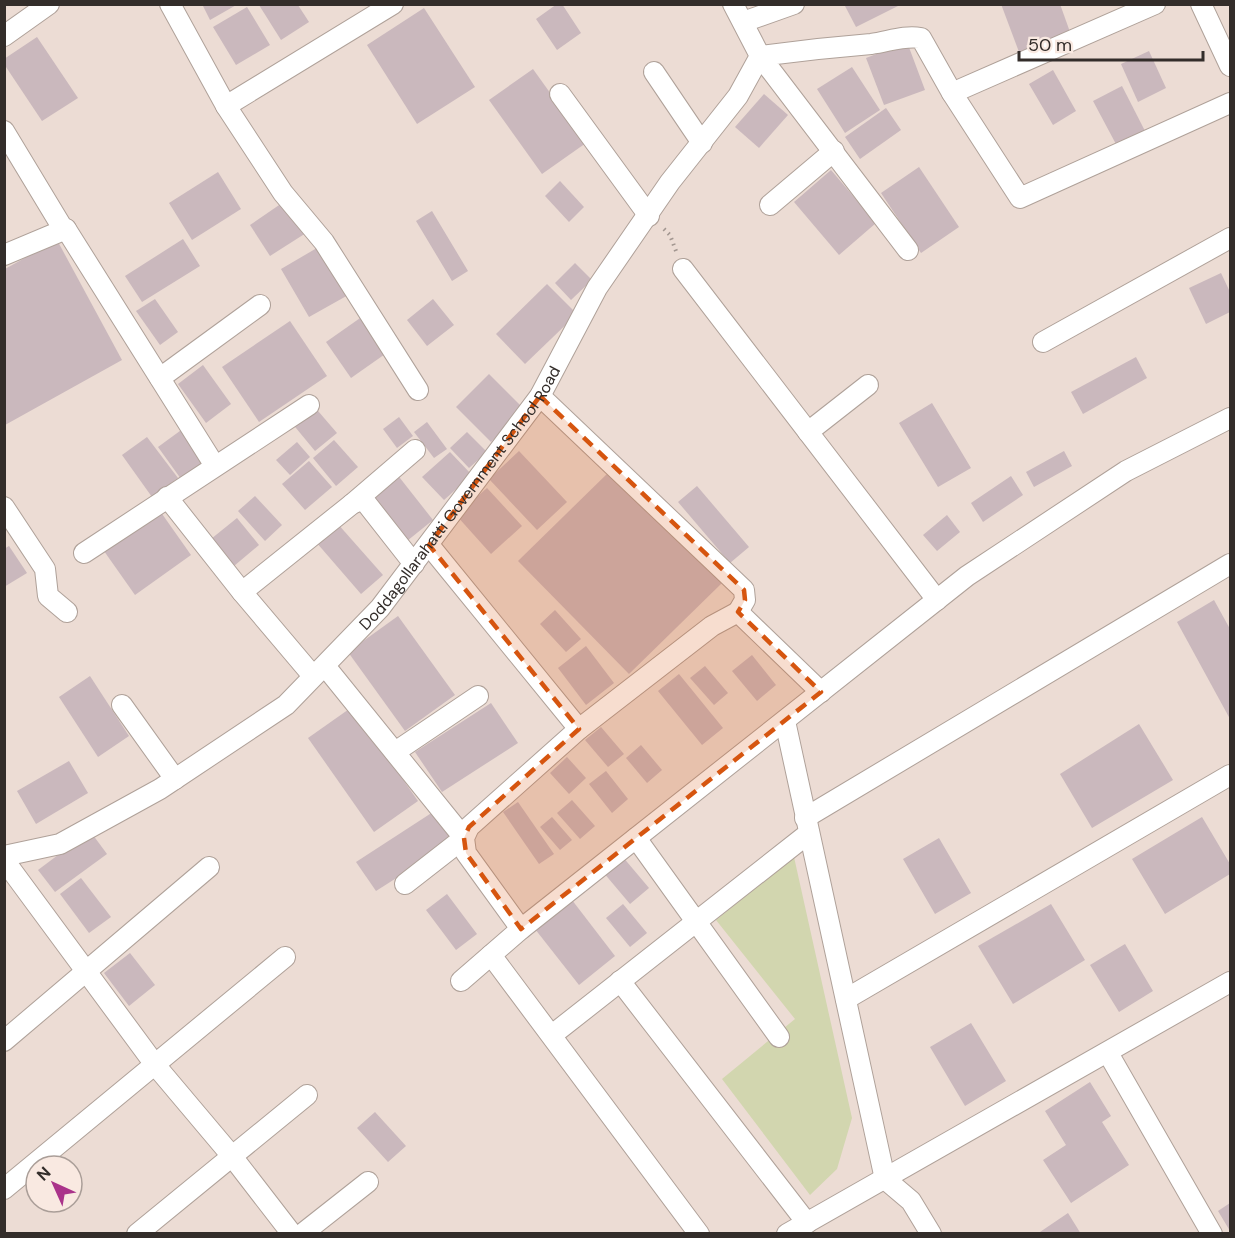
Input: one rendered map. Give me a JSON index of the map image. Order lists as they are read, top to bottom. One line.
{"streets":{"street":["Doddagollarahatti Government School Road"]},"scale_bar":"50 m","north":"top left"}
